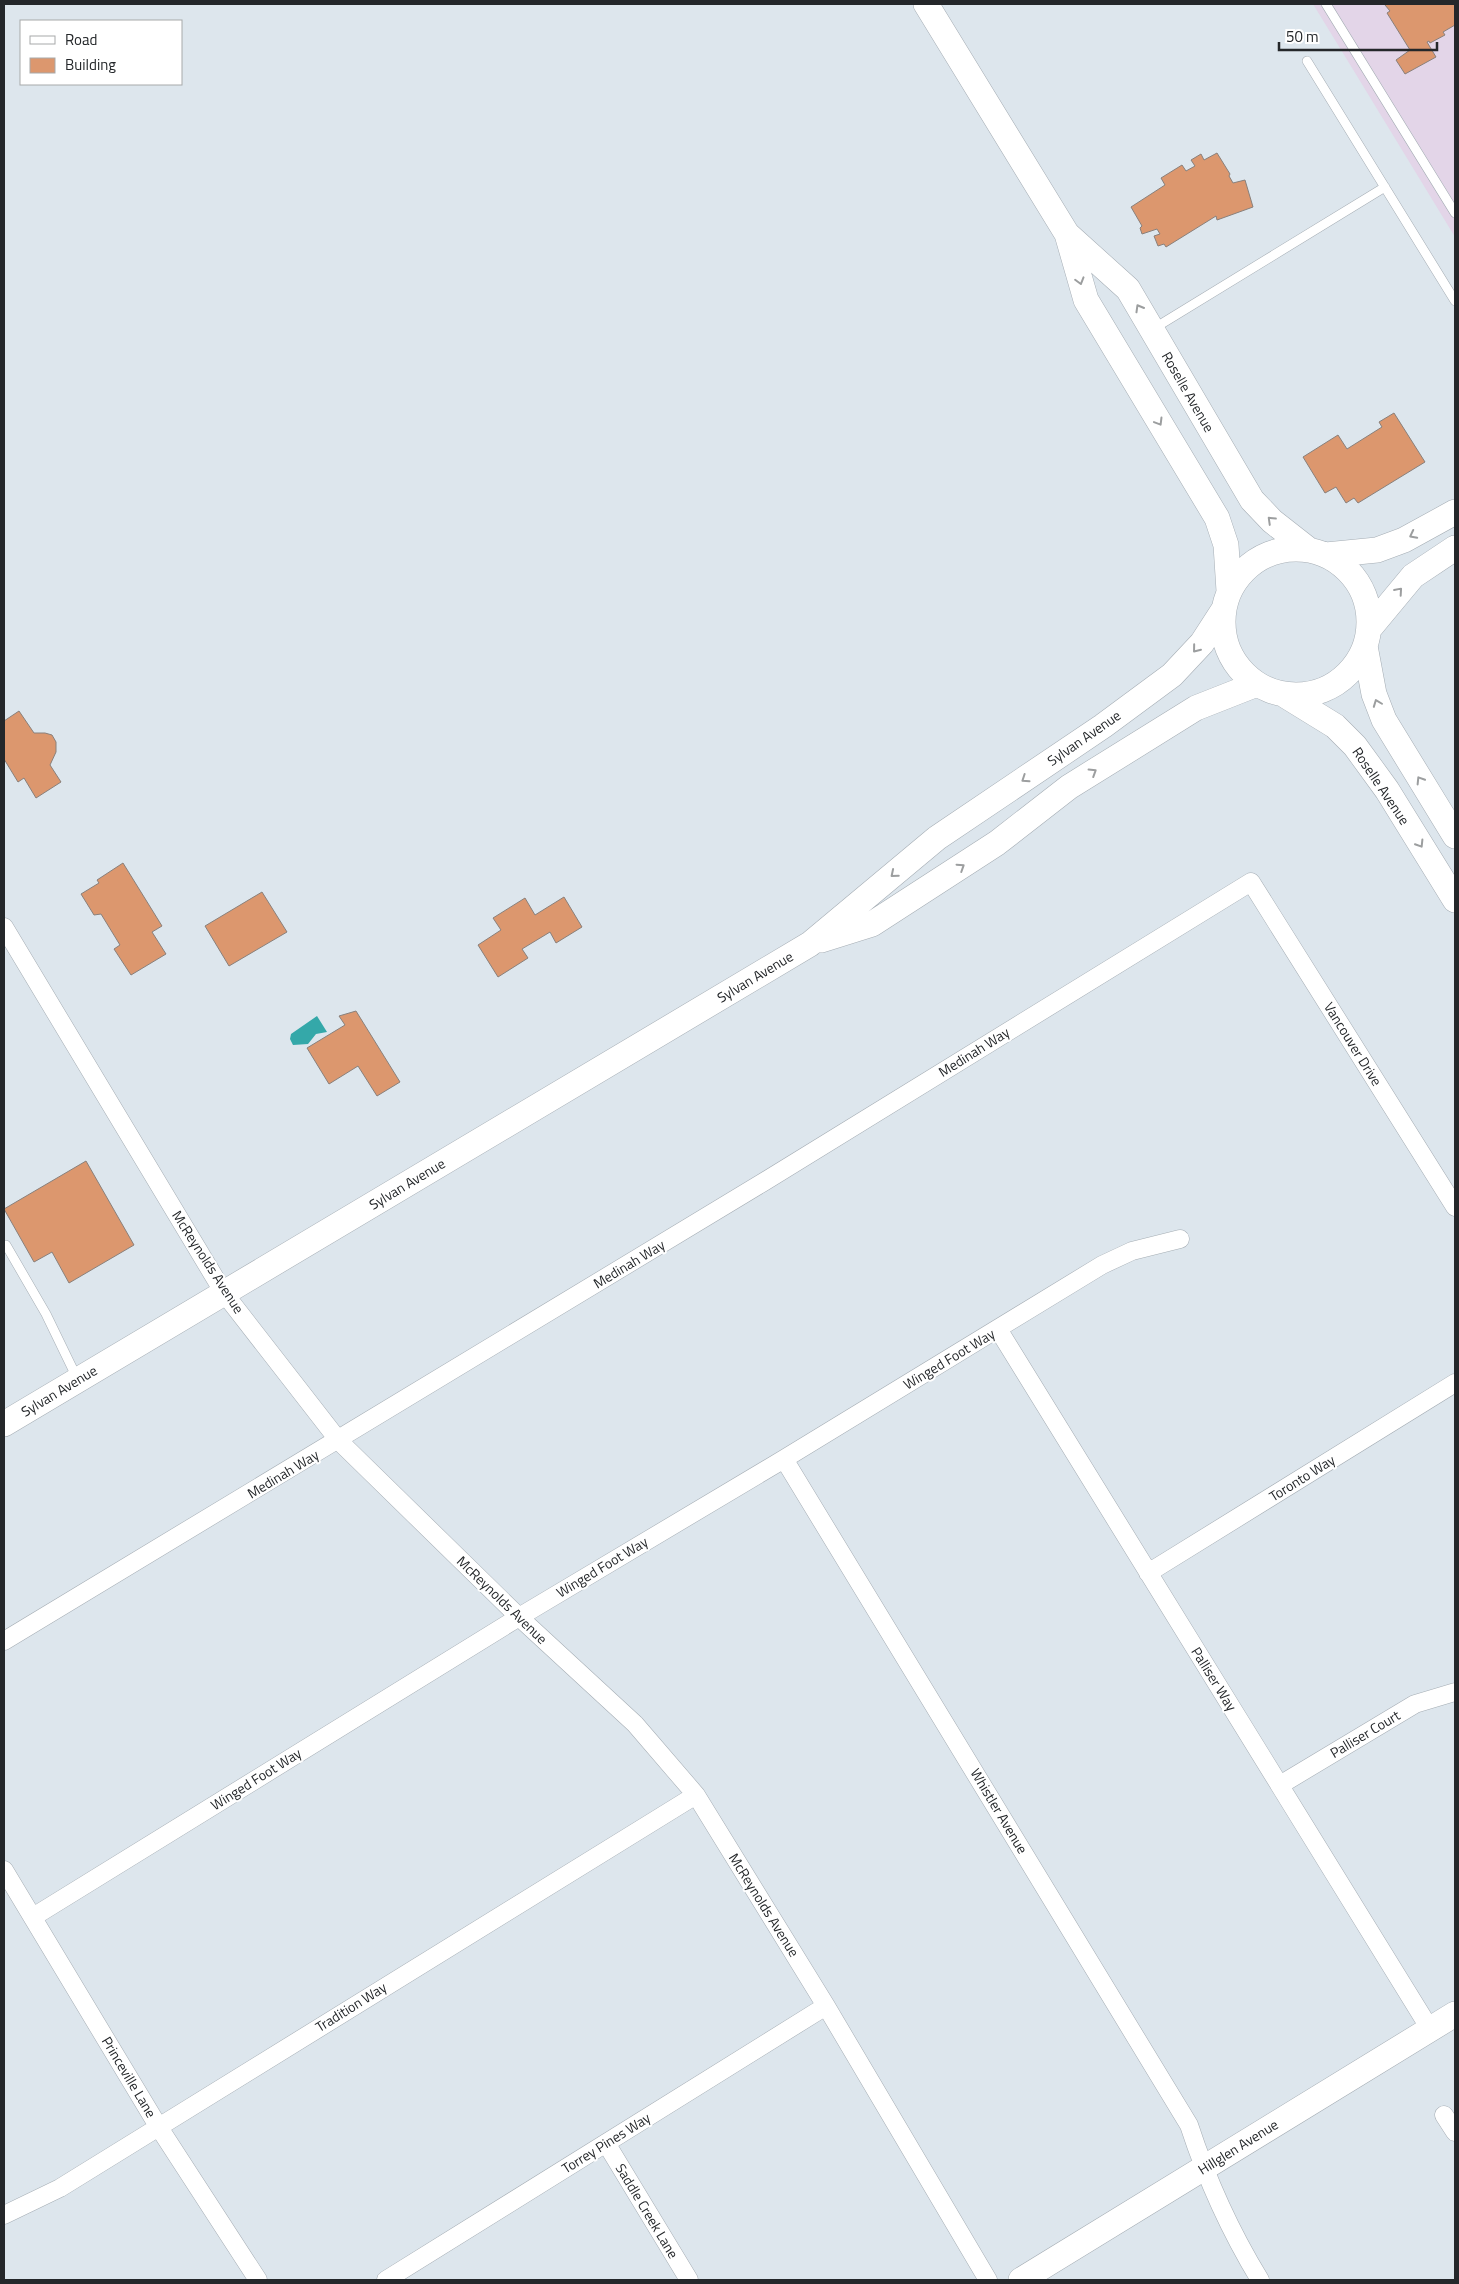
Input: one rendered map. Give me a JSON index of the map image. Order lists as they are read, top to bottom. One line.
{"streets":{"main road":["Roselle Avenue","Sylvan Avenue","Hillglen Avenue"],"street":["Vancouver Drive","Medinah Way","McReynolds Avenue","Winged Foot Way","Toronto Way","Palliser Way","Palliser Court","Whistler Avenue","Tradition Way","Princeville Lane","Torrey Pines Way","Saddle Creek Lane"]},"crossings":[["Roselle Avenue","Sylvan Avenue"],["Sylvan Avenue","McReynolds Avenue"],["Vancouver Drive","Medinah Way"],["Medinah Way","McReynolds Avenue"],["McReynolds Avenue","Winged Foot Way"],["McReynolds Avenue","Tradition Way"],["McReynolds Avenue","Torrey Pines Way"],["Winged Foot Way","Palliser Way"],["Winged Foot Way","Whistler Avenue"],["Winged Foot Way","Princeville Lane"],["Toronto Way","Palliser Way"],["Palliser Way","Palliser Court"],["Palliser Way","Hillglen Avenue"],["Whistler Avenue","Hillglen Avenue"],["Tradition Way","Princeville Lane"],["Torrey Pines Way","Saddle Creek Lane"]],"legend":["Road","Building"],"scale_bar":"50 m"}
